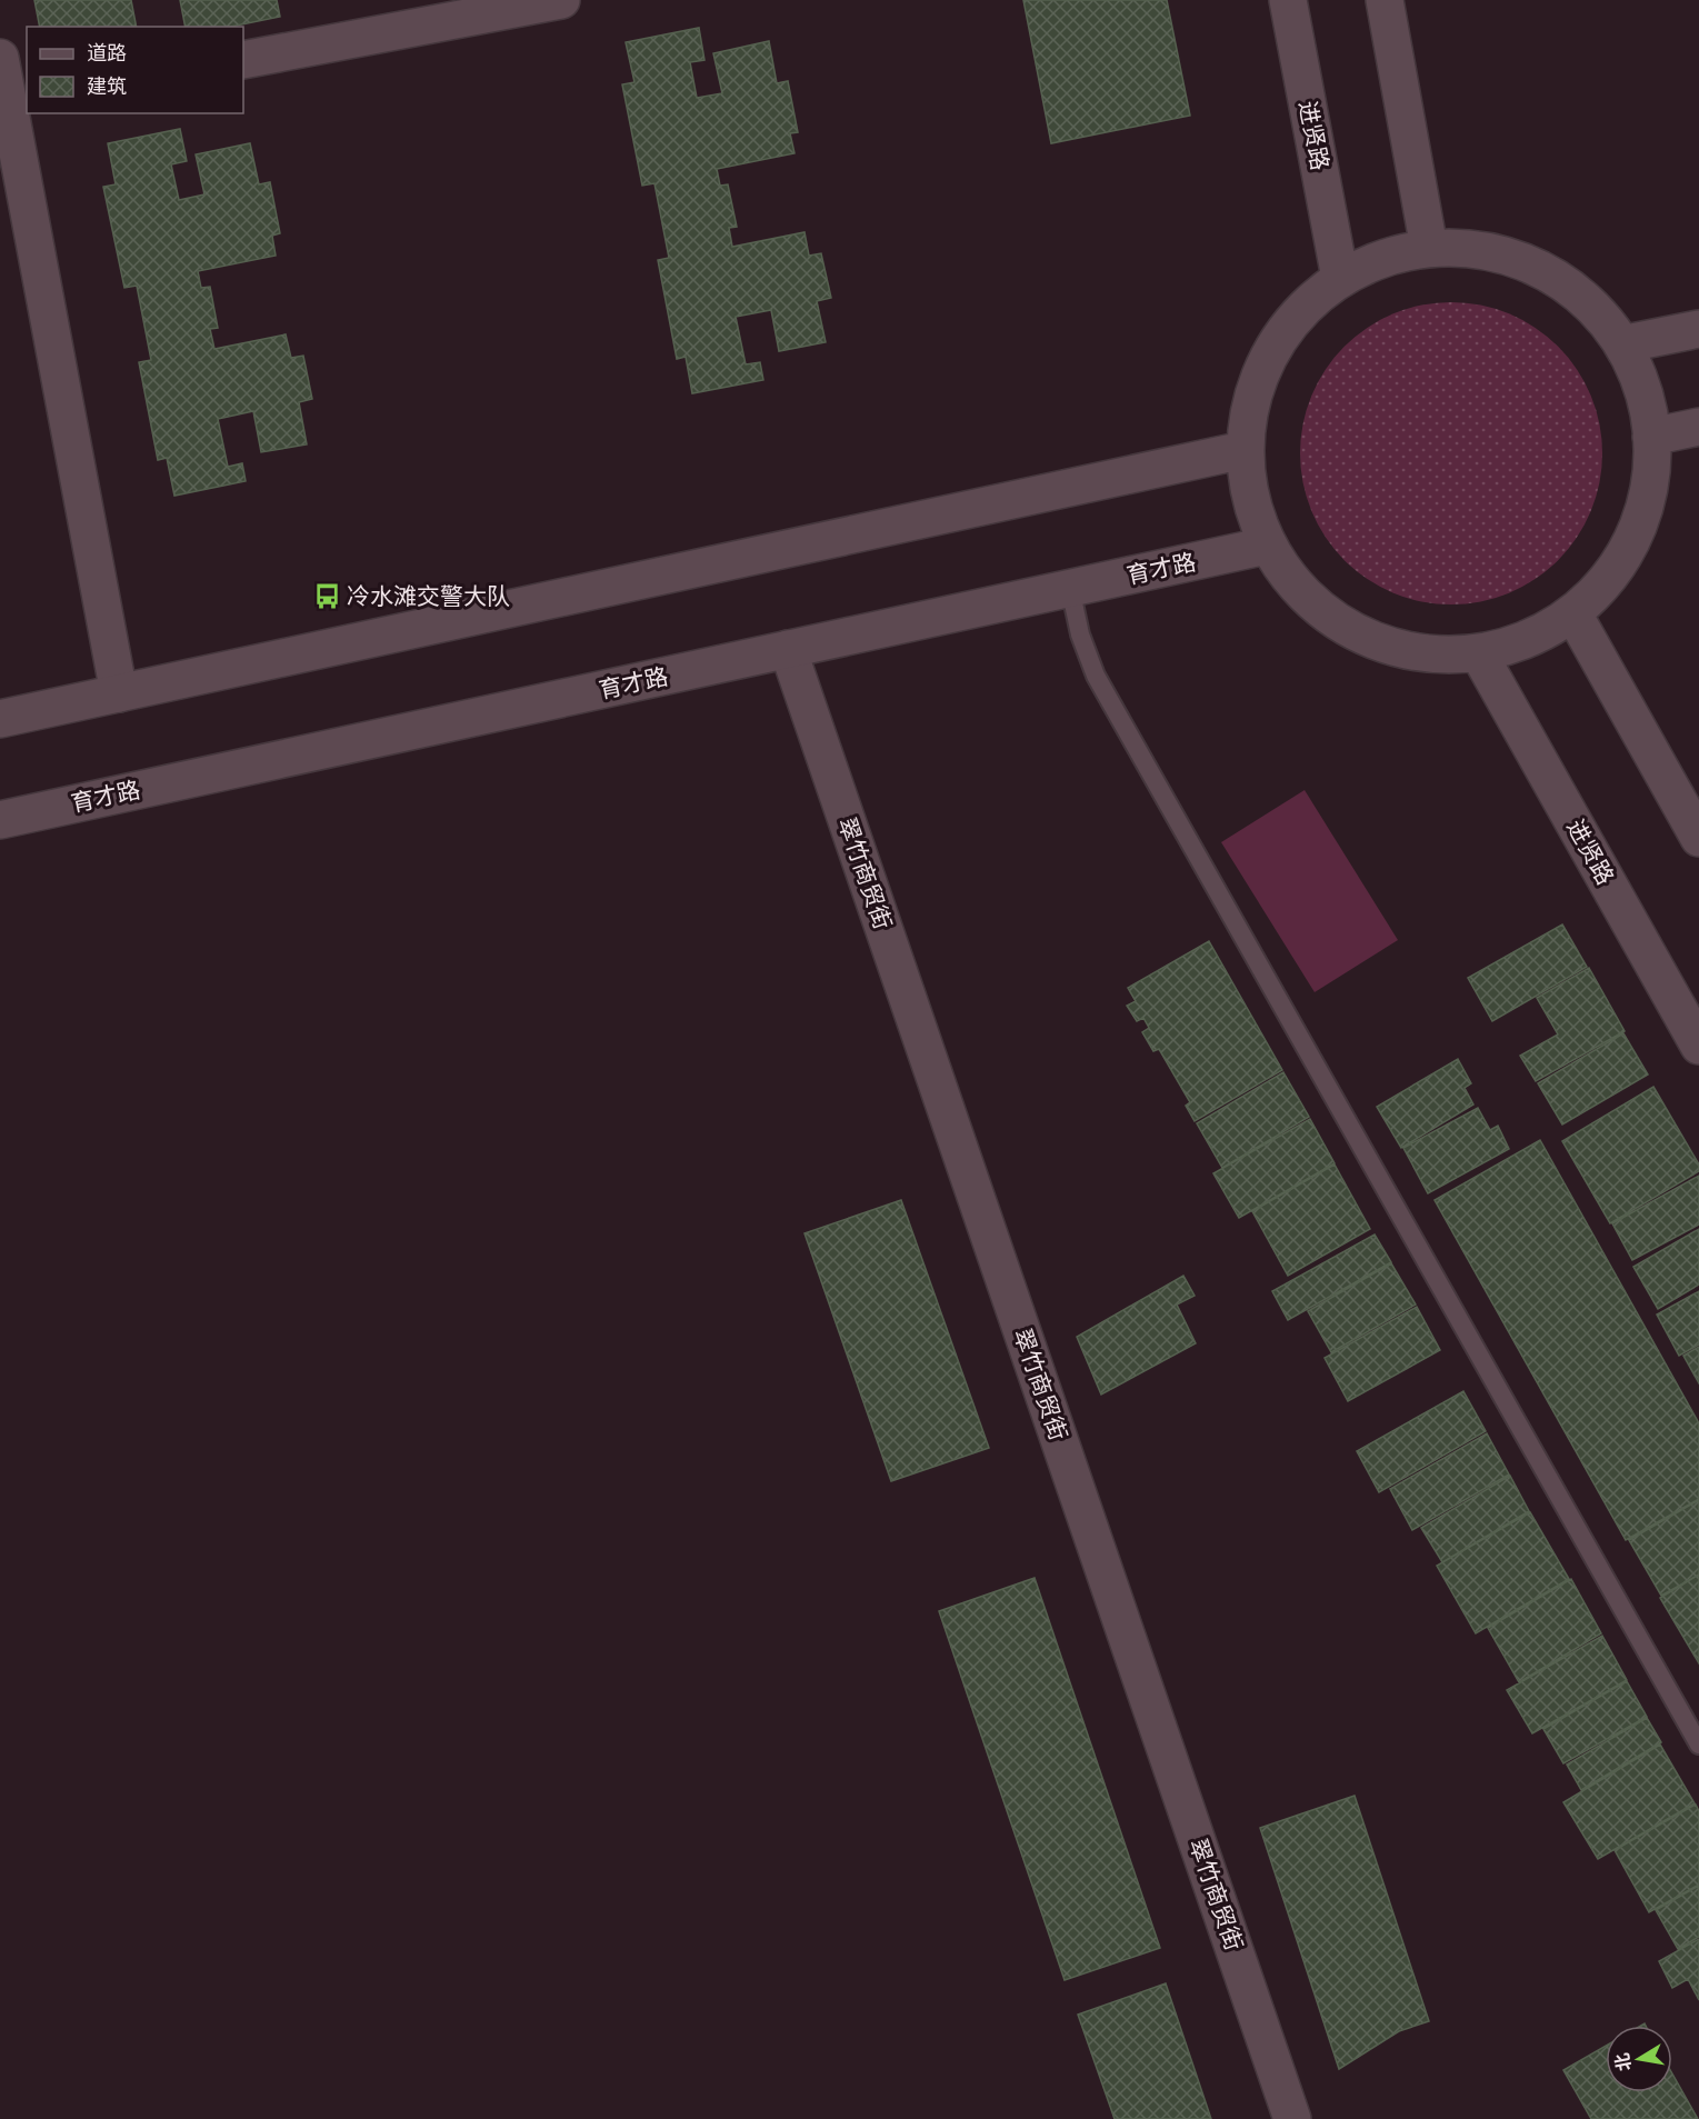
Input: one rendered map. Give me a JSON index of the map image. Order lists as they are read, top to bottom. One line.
{"streets":{"main road":["进贤路","育才路","翠竹商贸街"]},"crossings":[["育才路","翠竹商贸街"]],"places":{"bus stop":["冷水滩交警大队"]},"legend":["道路","建筑"],"north":"left"}
